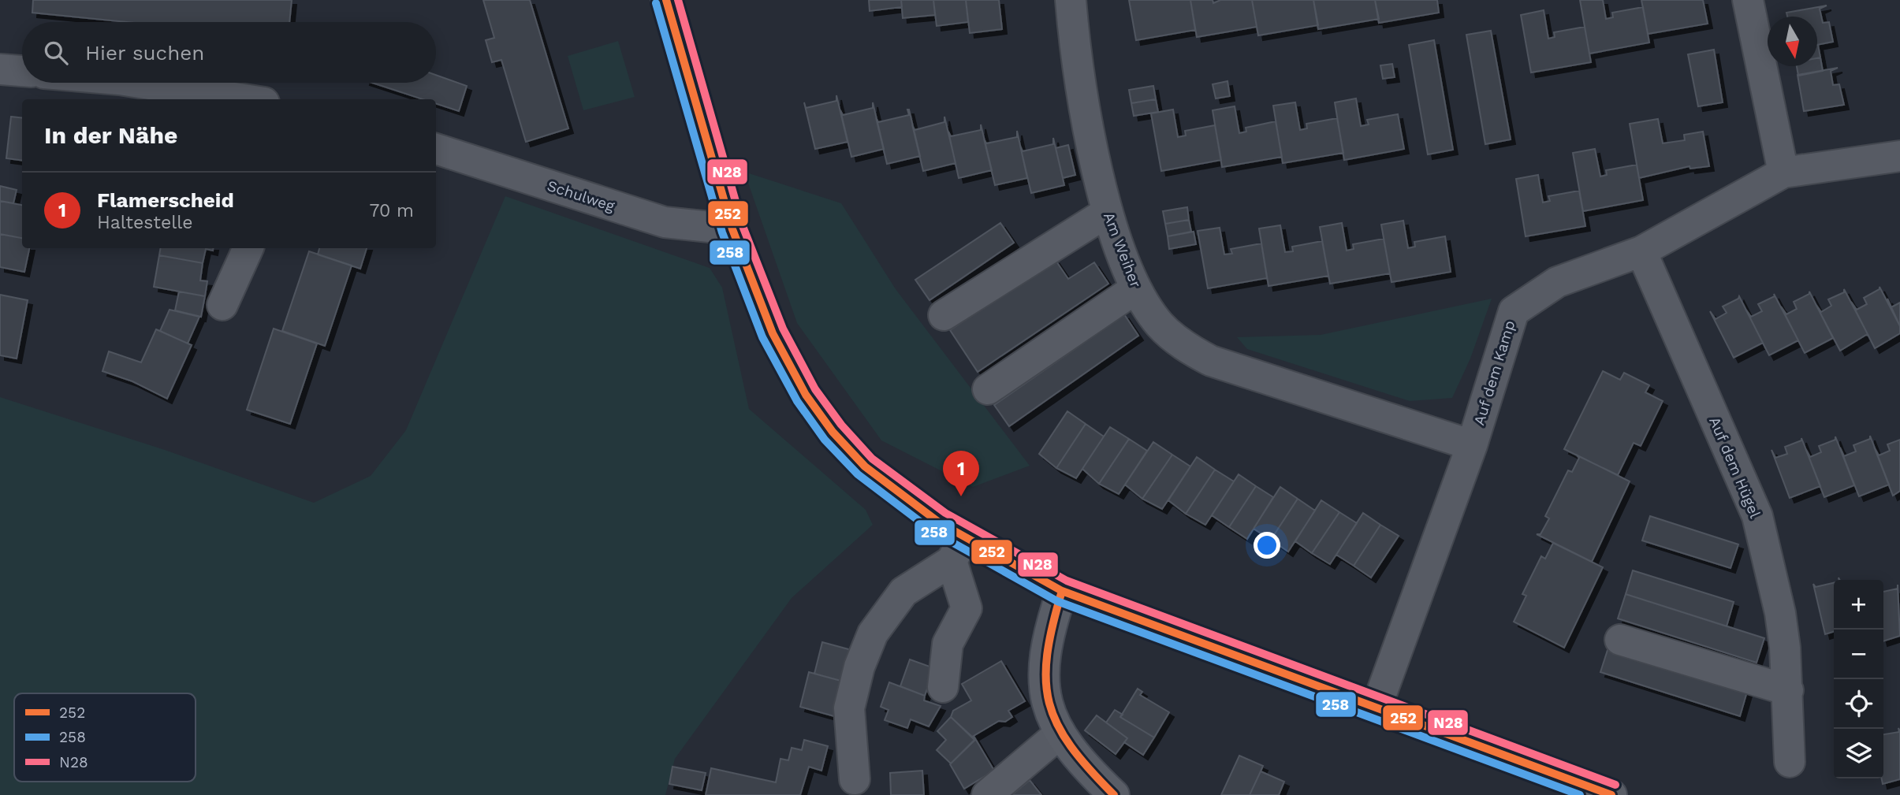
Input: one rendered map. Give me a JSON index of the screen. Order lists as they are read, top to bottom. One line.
{"streets":{"street":["Schulweg","Am Weiher","Auf dem Kamp","Auf dem Hügel"]},"crossings":[["Am Weiher","Auf dem Kamp"],["Auf dem Kamp","Auf dem Hügel"]],"lines":["transit line 252","transit line N28","transit line 258"],"legend":["252","258","N28"],"north":"bottom","page":{"search":"Hier suchen","heading":"In der Nähe","list":[{"mark":"1","name":"Flamerscheid","note":"Haltestelle","value":"70 m"}],"pins":"1","map_buttons":["+","−"]}}
